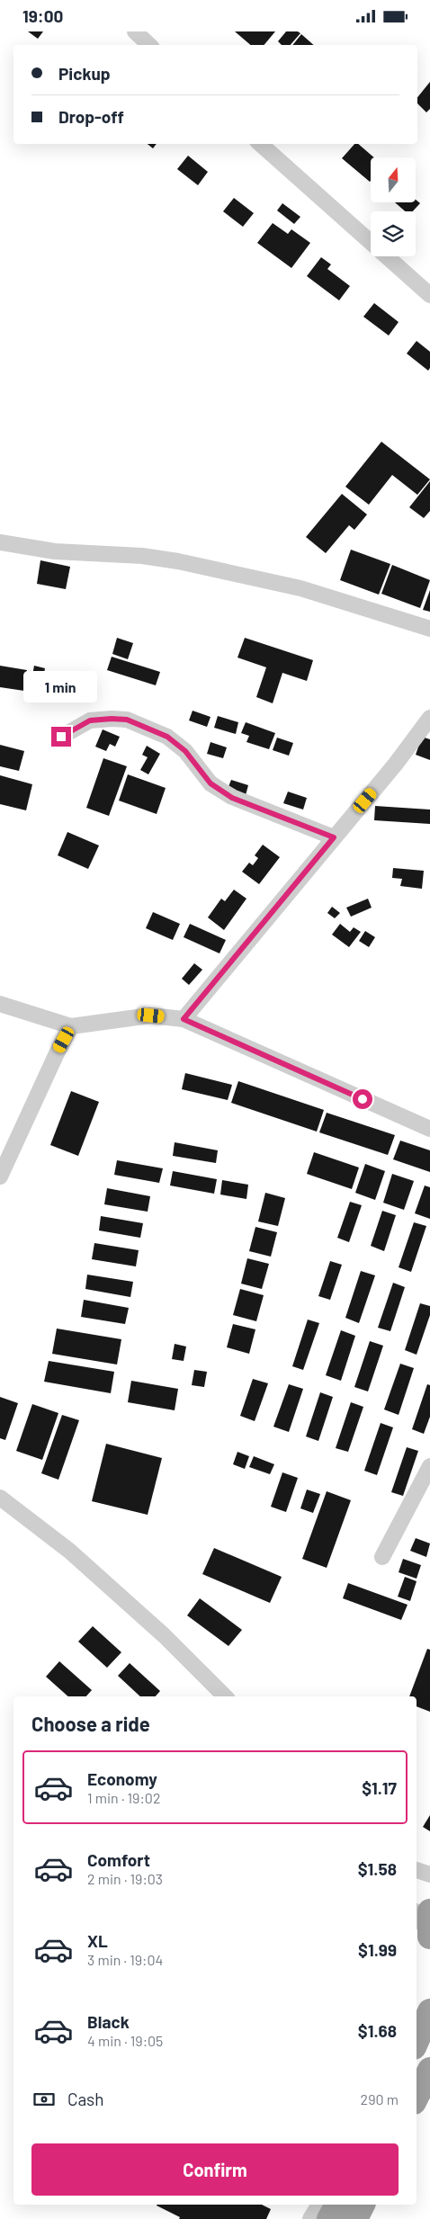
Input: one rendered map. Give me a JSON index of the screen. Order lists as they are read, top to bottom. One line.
{"north":"top","page":{"status":"19:00","banner":["Pickup","Drop-off"],"bubble":"1 min","heading":"Choose a ride","list":[{"name":"Economy","note":"1 min · 19:02","value":"$1.17"},{"name":"Comfort","note":"2 min · 19:03","value":"$1.58"},{"name":"XL","note":"3 min · 19:04","value":"$1.99"},{"name":"Black","note":"4 min · 19:05","value":"$1.68"}],"pay":["Cash","290 m"],"buttons":"Confirm"}}
